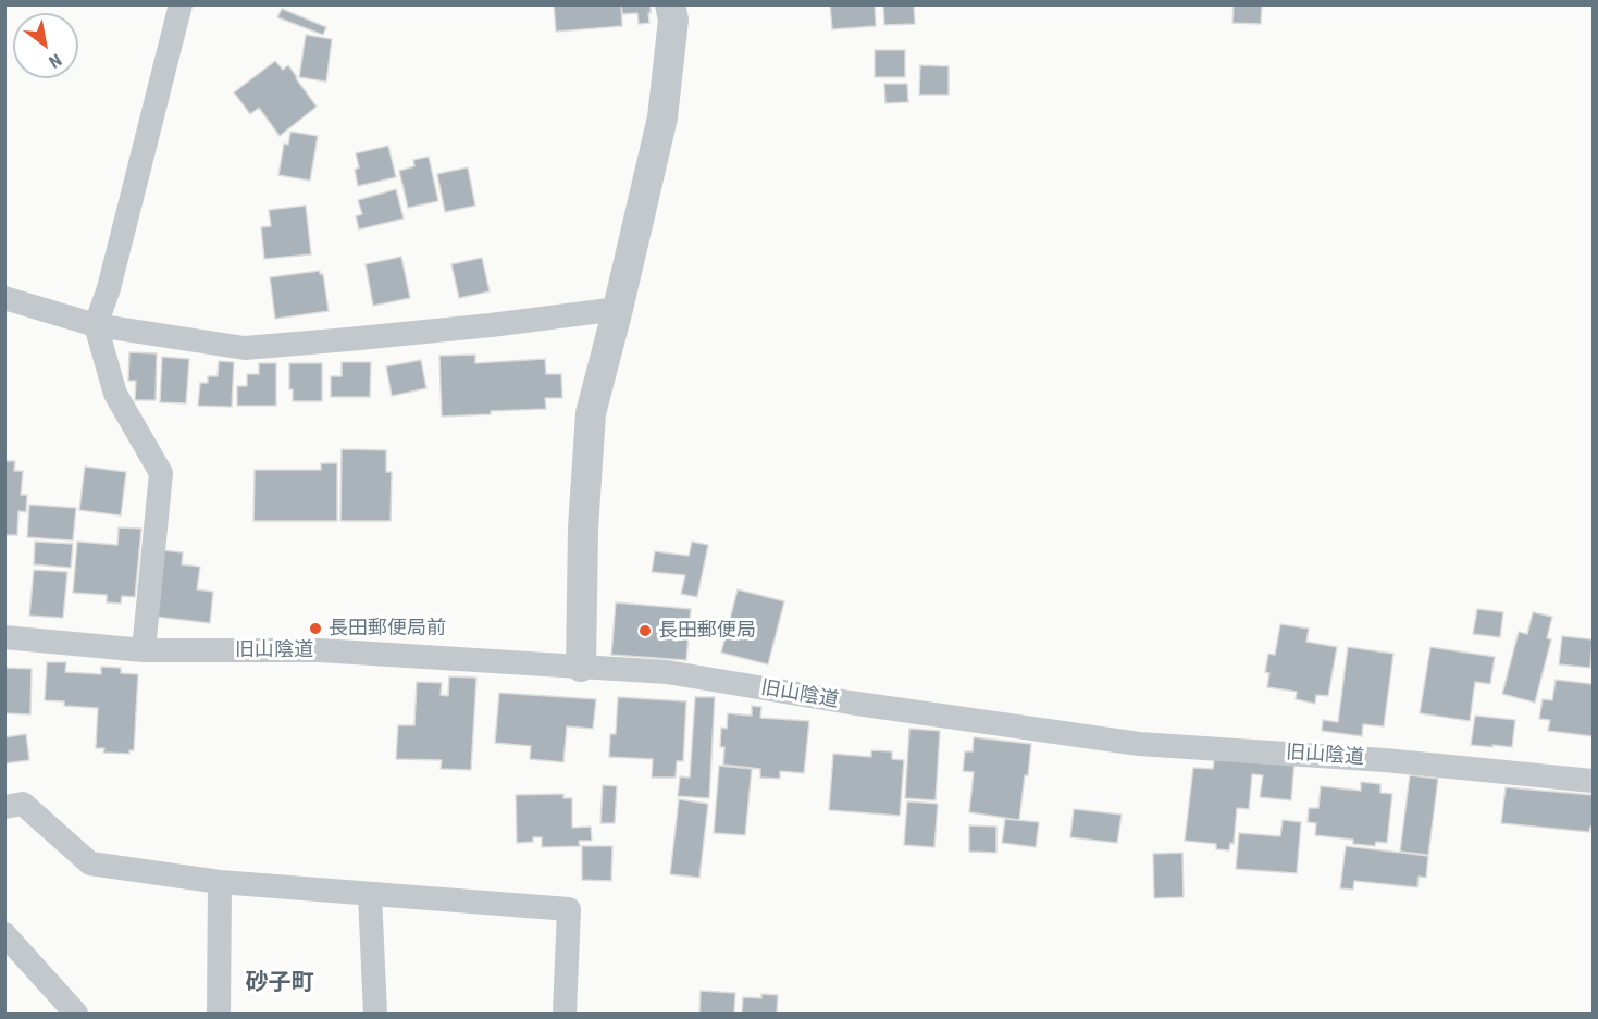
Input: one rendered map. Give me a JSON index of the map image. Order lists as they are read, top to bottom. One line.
{"streets":{"street":["旧山陰道"]},"districts":["砂子町"],"places":["長田郵便局前","長田郵便局"],"north":"bottom right"}
